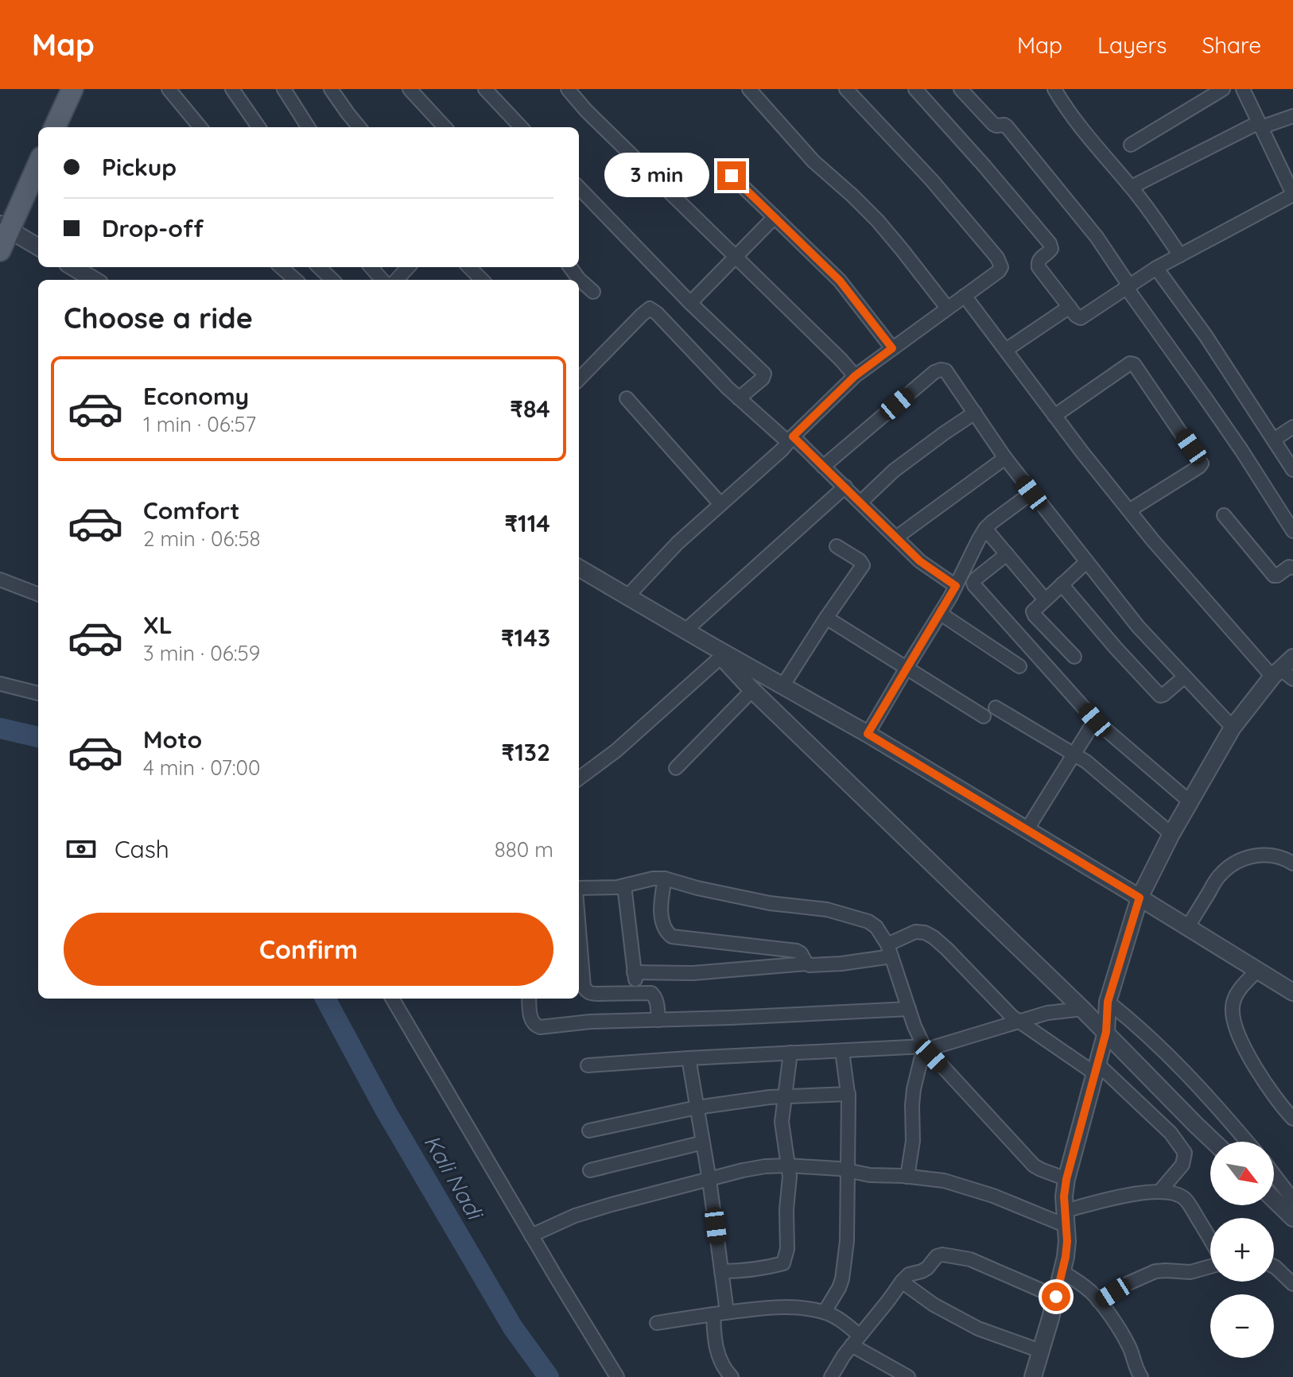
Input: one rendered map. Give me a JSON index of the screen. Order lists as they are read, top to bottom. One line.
{"water":["Kali Nadi"],"north":"bottom right","page":{"header":"Map","nav":["Map","Layers","Share"],"banner":["Pickup","Drop-off"],"bubble":"3 min","heading":"Choose a ride","list":[{"name":"Economy","note":"1 min · 06:57","value":"₹84"},{"name":"Comfort","note":"2 min · 06:58","value":"₹114"},{"name":"XL","note":"3 min · 06:59","value":"₹143"},{"name":"Moto","note":"4 min · 07:00","value":"₹132"}],"pay":["Cash","880 m"],"buttons":"Confirm","map_buttons":["+","−"]}}
